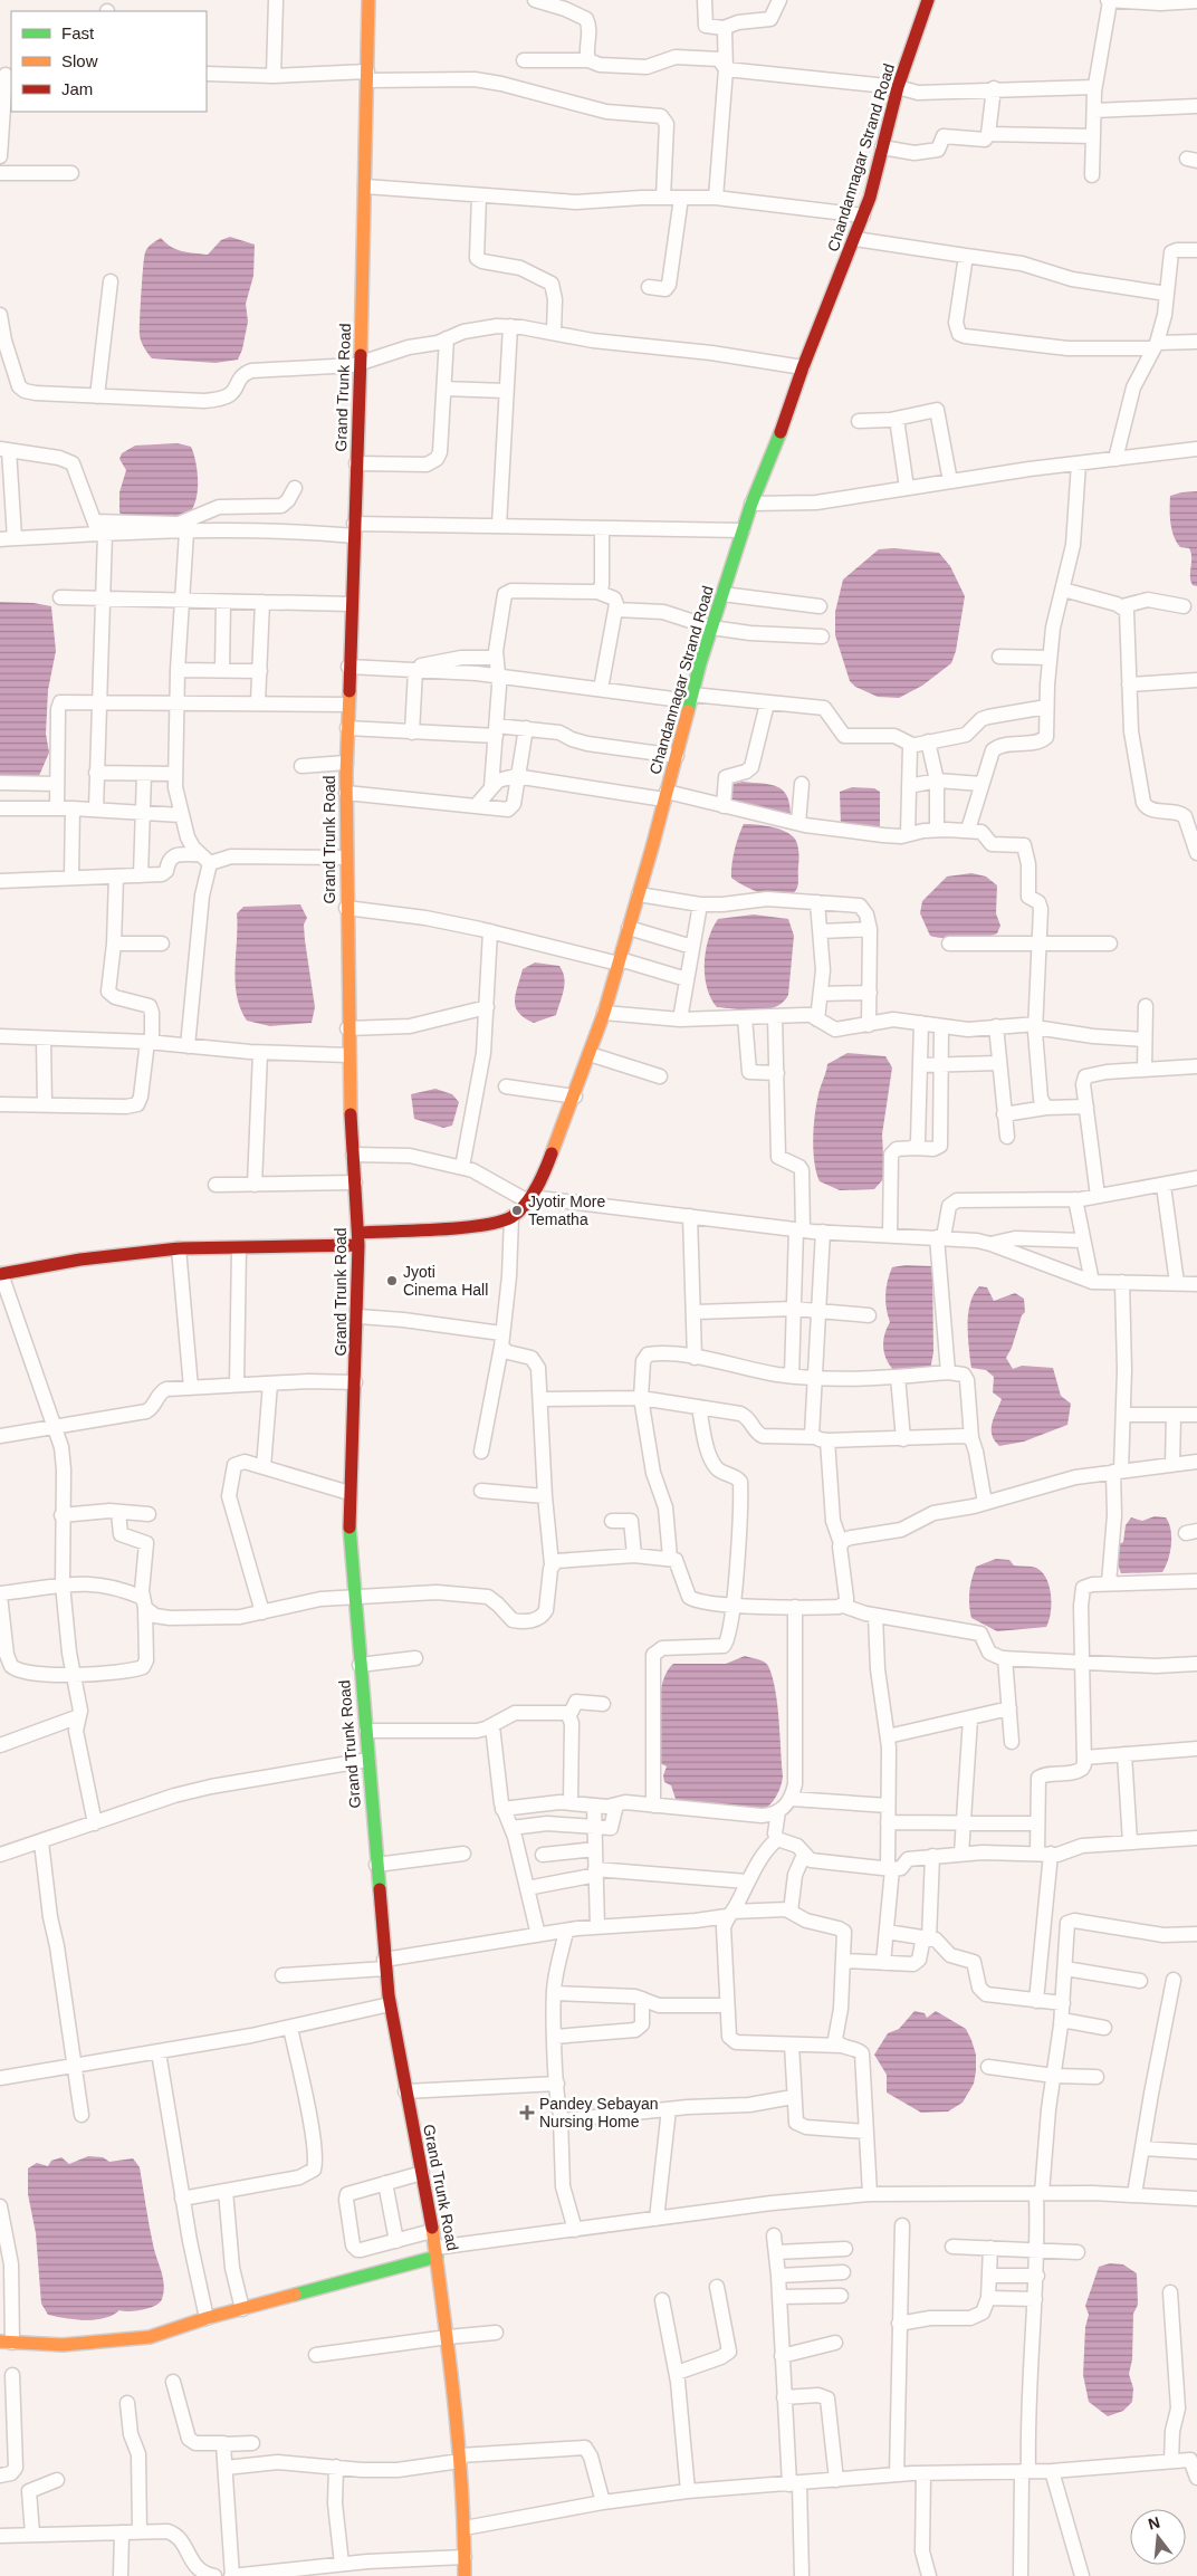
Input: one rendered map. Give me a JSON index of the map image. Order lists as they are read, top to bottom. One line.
{"streets":{"main road":["Chandannagar Strand Road","Grand Trunk Road"]},"crossings":[["Chandannagar Strand Road","Grand Trunk Road"]],"places":{"other":["Jyotir More Tematha","Jyoti Cinema Hall"],"health":["Pandey Sebayan Nursing Home"]},"legend":["Fast","Slow","Jam"],"north":"top"}
